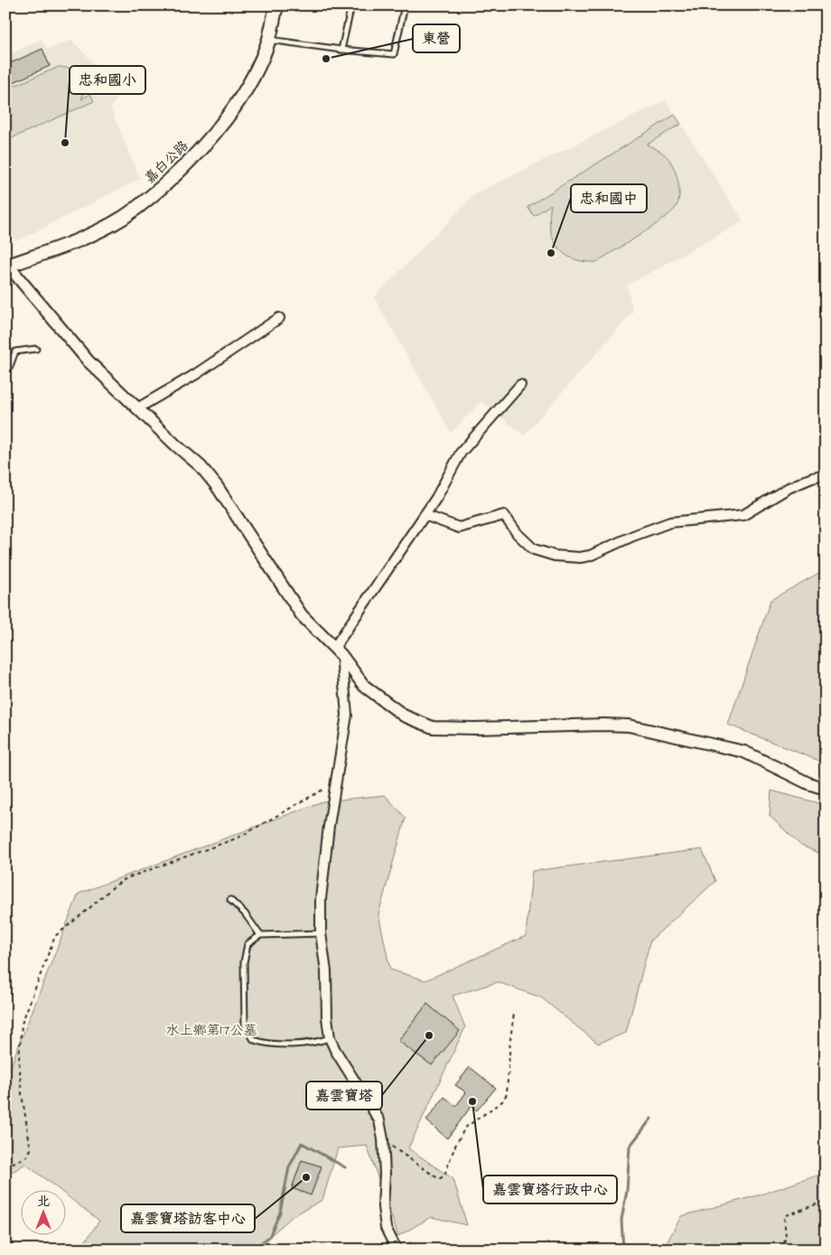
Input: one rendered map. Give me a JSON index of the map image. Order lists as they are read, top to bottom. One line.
{"streets":{"main road":["嘉白公路"]},"parks":["水上鄉第17公墓"],"places":["東營","忠和國小","忠和國中","嘉雲寶塔","嘉雲寶塔行政中心","嘉雲寶塔訪客中心"],"north":"top"}
